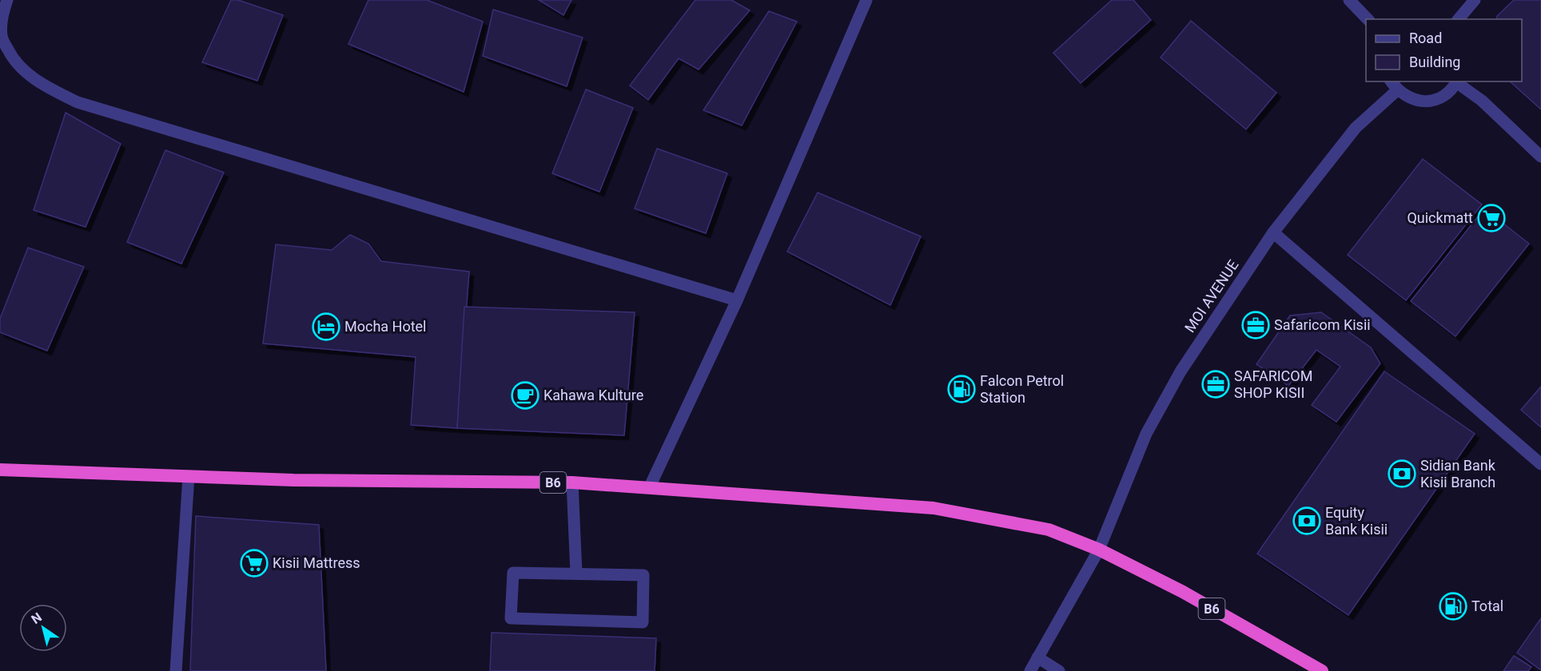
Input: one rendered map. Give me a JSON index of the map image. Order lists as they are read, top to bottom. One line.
{"streets":{"highway":["B6"],"street":["MOI AVENUE"]},"crossings":[["MOI AVENUE","B6"]],"places":{"supermarket":["Quickmatt","Kisii Mattress"],"office":["Safaricom Kisii","SAFARICOM SHOP KISII"],"hotel":["Mocha Hotel"],"fuel station":["Falcon Petrol Station","Total"],"cafe":["Kahawa Kulture"],"bank":["Sidian Bank Kisii Branch","Equity Bank Kisii"]},"legend":["Road","Building"],"north":"top left"}
